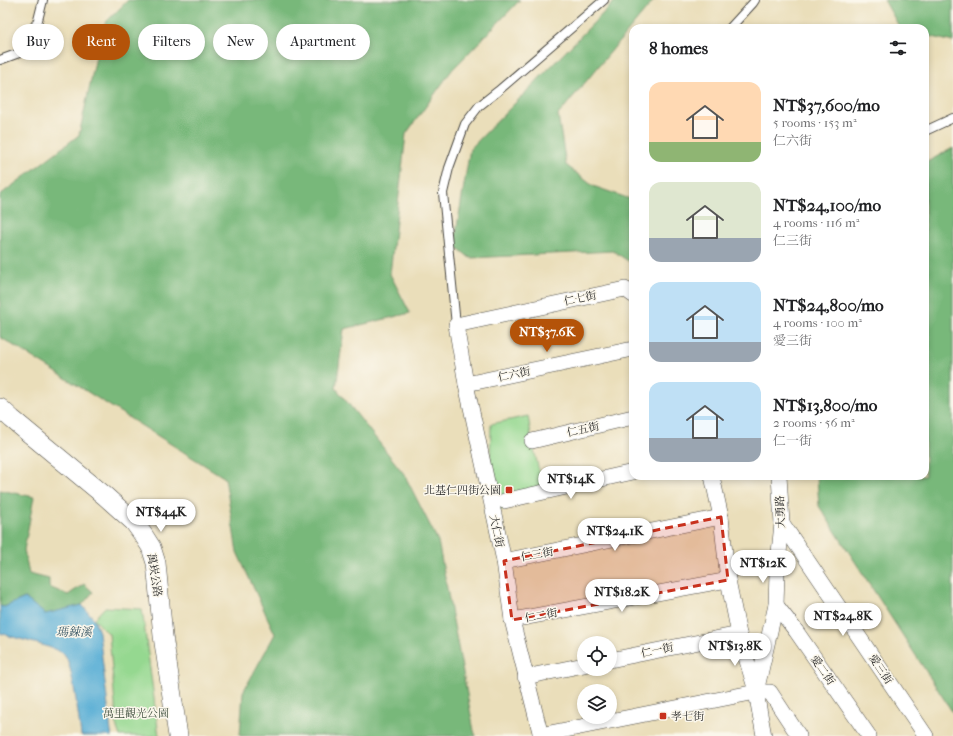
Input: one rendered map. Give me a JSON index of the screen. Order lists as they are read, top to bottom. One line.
{"streets":{"street":["仁七街","仁六街","仁五街","大勇路","大仁街","仁三街","萬崁公路","仁二街","仁一街","愛三街","愛二街"]},"crossings":[["仁七街","大仁街"],["仁六街","大仁街"],["大勇路","愛三街"],["大勇路","愛二街"],["大仁街","仁三街"],["大仁街","仁二街"]],"water":["瑪鋉溪"],"parks":["萬里觀光公園"],"places":{"transit":["北基仁四街公園","孝七街"]},"page":{"chip":["Buy","Rent","Filters","New","Apartment"],"heading":"8 homes","list":[{"name":"NT$37,600/mo","note":"5 rooms · 153 m² · 仁六街"},{"name":"NT$24,100/mo","note":"4 rooms · 116 m² · 仁三街"},{"name":"NT$24,800/mo","note":"4 rooms · 100 m² · 愛三街"},{"name":"NT$13,800/mo","note":"2 rooms · 56 m² · 仁一街"}],"price":["NT$37.6K","NT$14K","NT$44K","NT$24.1K","NT$12K","NT$18.2K","NT$24.8K","NT$13.8K"]}}
